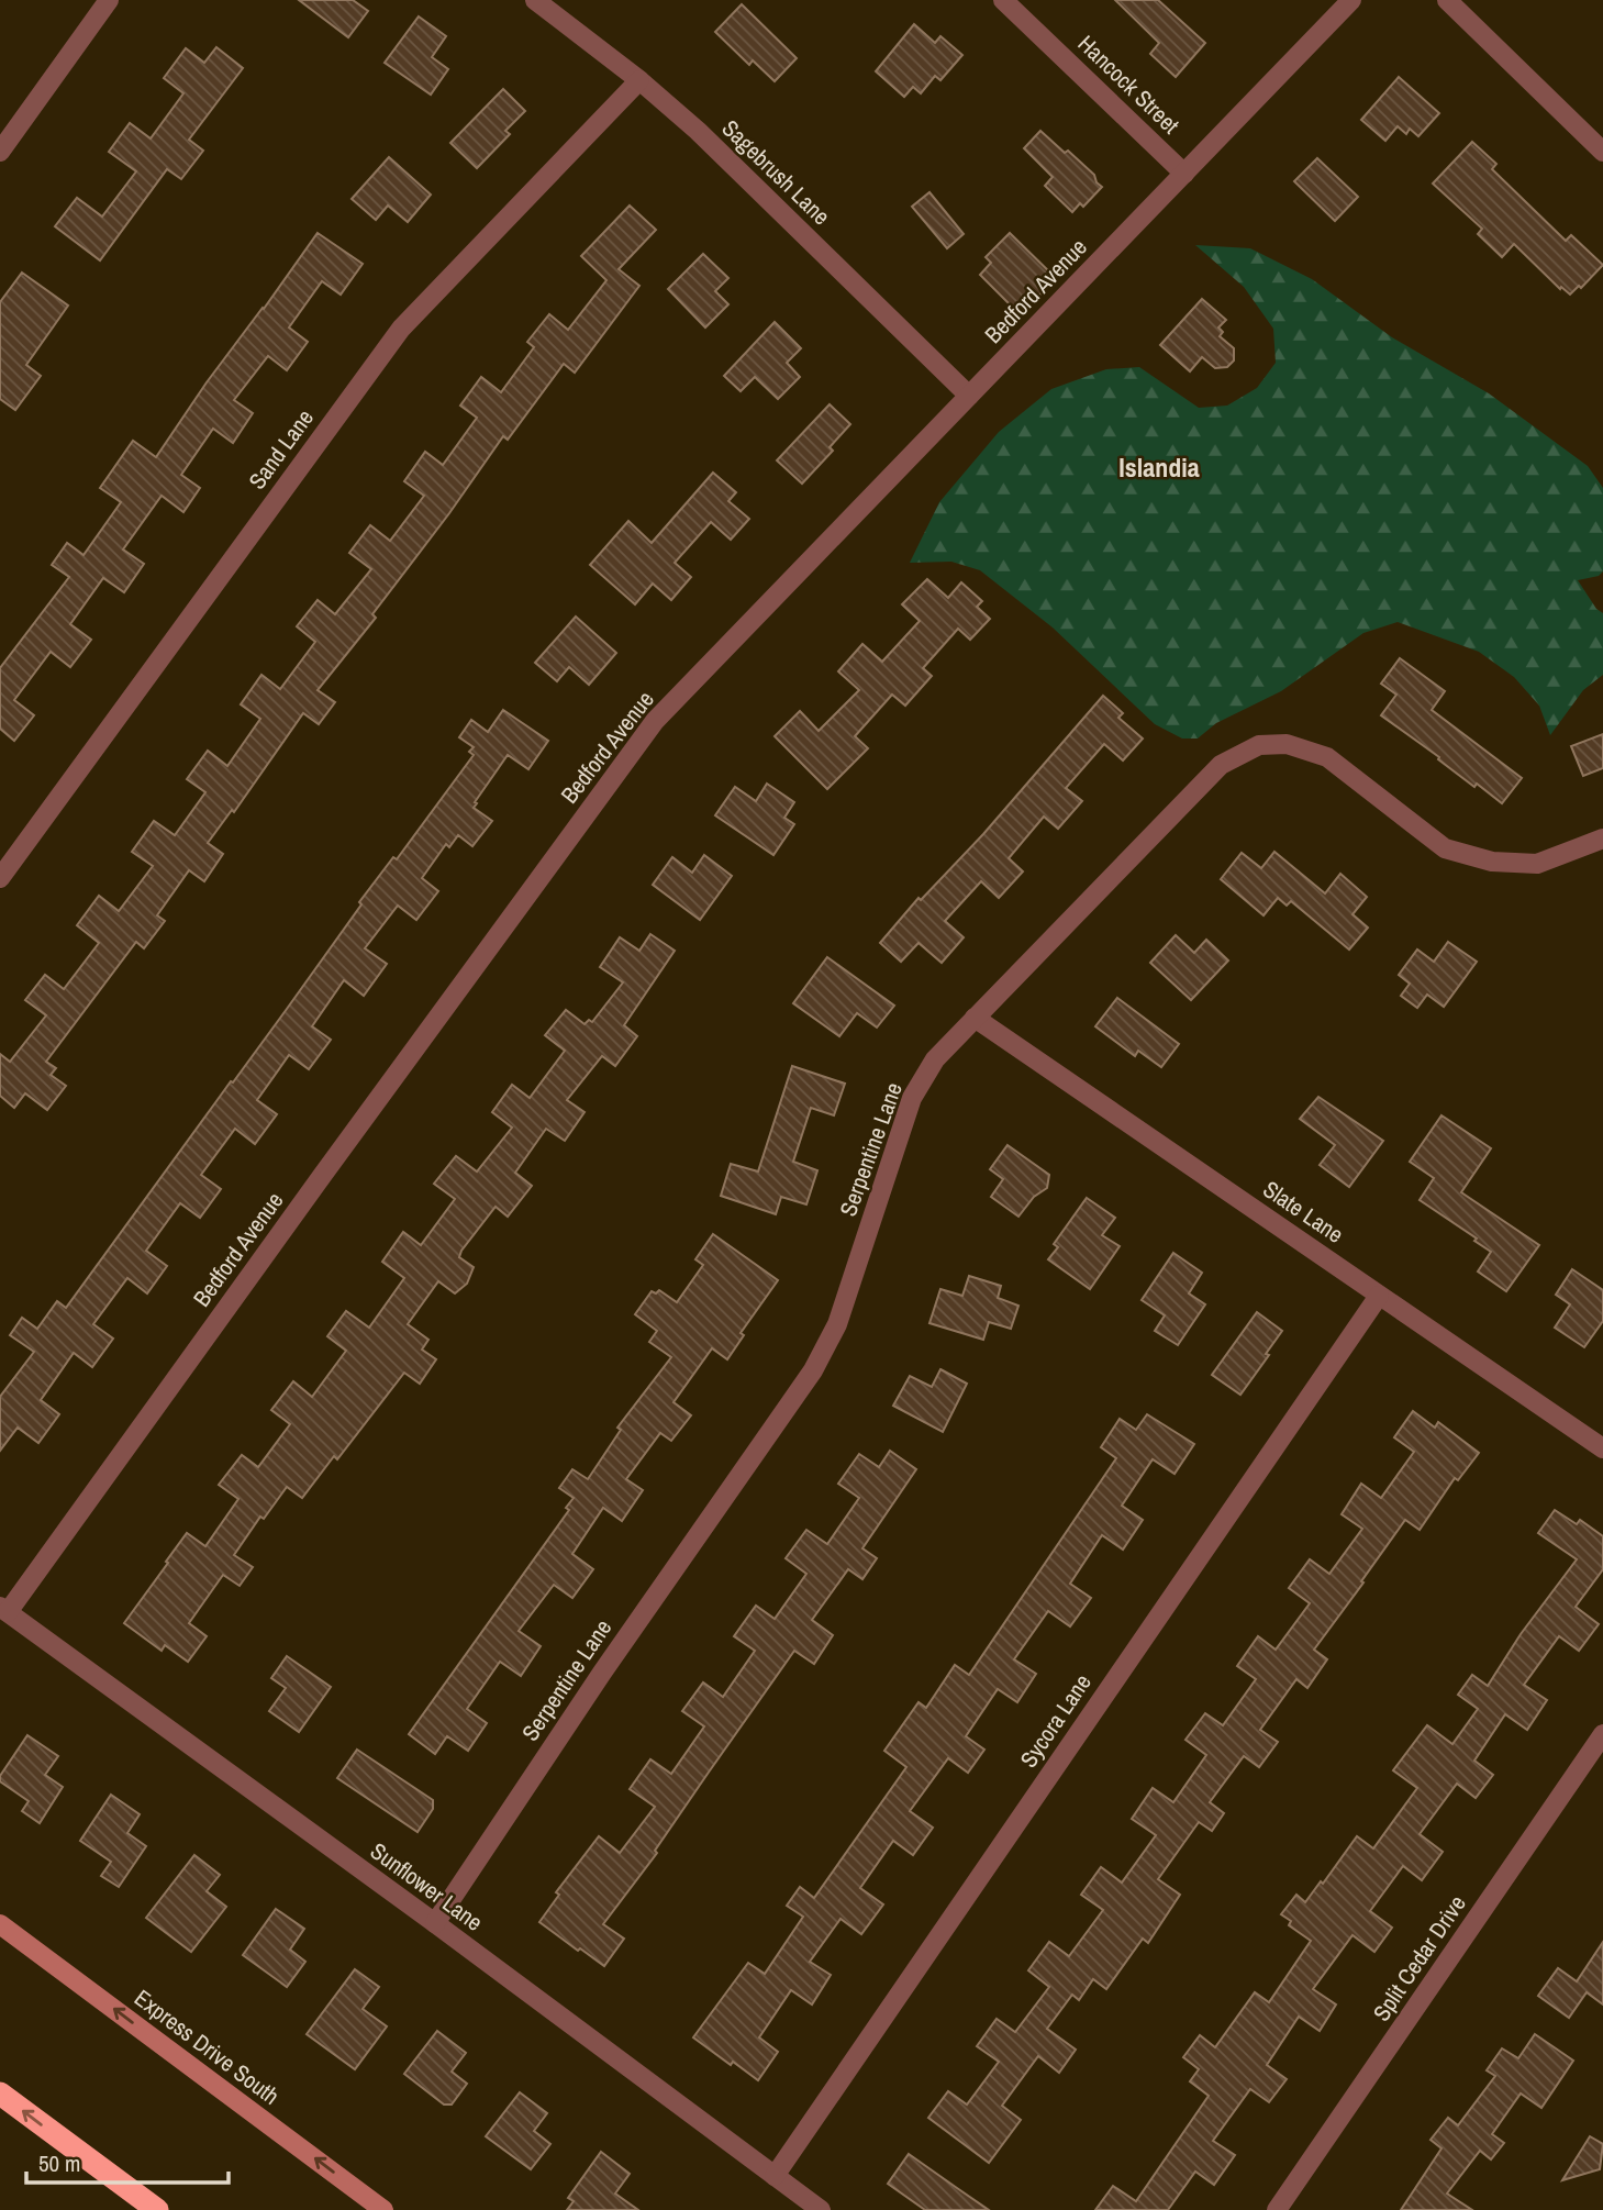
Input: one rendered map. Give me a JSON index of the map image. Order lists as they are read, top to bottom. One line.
{"streets":{"main road":["Express Drive South"],"street":["Hancock Street","Sagebrush Lane","Bedford Avenue","Sand Lane","Serpentine Lane","Slate Lane","Sycora Lane","Sunflower Lane","Split Cedar Drive"]},"crossings":[["Hancock Street","Bedford Avenue"],["Sagebrush Lane","Bedford Avenue"],["Sagebrush Lane","Sand Lane"],["Bedford Avenue","Sunflower Lane"],["Serpentine Lane","Slate Lane"],["Serpentine Lane","Sunflower Lane"],["Slate Lane","Sycora Lane"],["Sycora Lane","Sunflower Lane"]],"one_way":["Express Drive South"],"districts":["Islandia"],"scale_bar":"50 m"}
